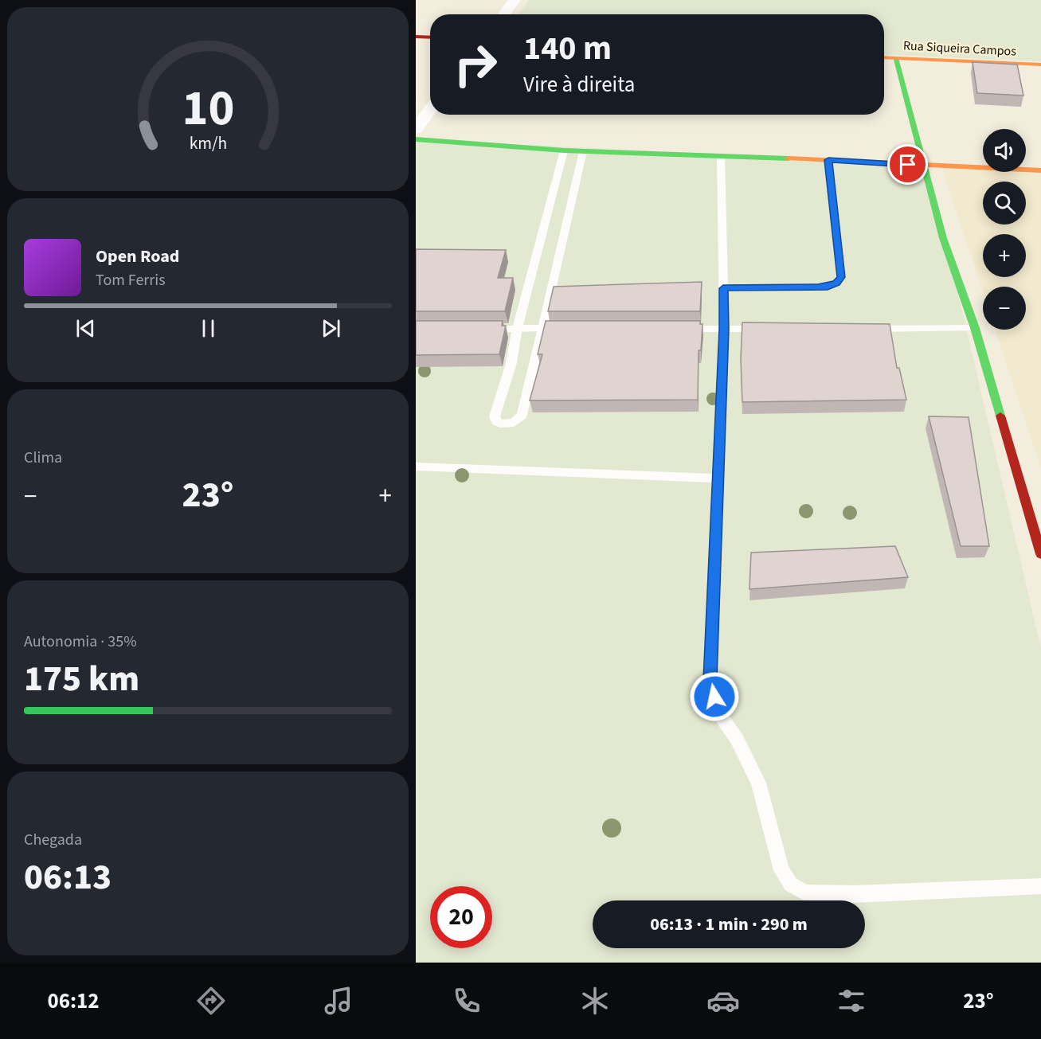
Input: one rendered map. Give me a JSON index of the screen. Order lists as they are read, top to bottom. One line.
{"streets":{"street":["Rua Siqueira Campos"]},"page":{"turn":["140 m","Vire à direita"],"map_buttons":["+","−"],"song":["Open Road","Tom Ferris"],"tile":["Clima",["Autonomia · 35%","175 km"],["Chegada","06:13"]],"heat":["−","23°","+"],"limit":"20","trip":"06:13 · 1 min · 290 m","tabs":["06:12","23°"],"gauge":["10","km/h"]}}
